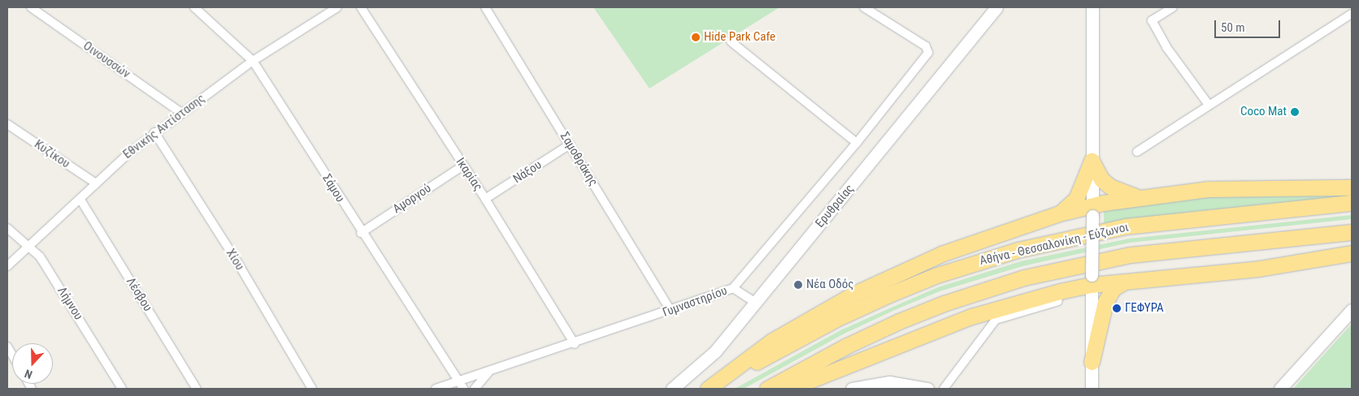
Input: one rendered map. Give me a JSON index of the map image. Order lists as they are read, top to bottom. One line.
{"streets":{"highway":["Αθήνα - Θεσσαλονίκη - Εύζωνοι"],"main road":["Ερυθραίας"],"street":["Οινουσσών","Εθνικής Αντίστασης","Κυζίκου","Σαμοθράκης","Νάξου","Ικαρίας","Σάμου","Αμοργού","Χίου","Λέσβου","Γυμναστηρίου","Λήμνου"]},"crossings":[["Οινουσσών","Εθνικής Αντίστασης"],["Εθνικής Αντίστασης","Κυζίκου"],["Εθνικής Αντίστασης","Σάμου"],["Εθνικής Αντίστασης","Χίου"],["Εθνικής Αντίστασης","Λέσβου"],["Εθνικής Αντίστασης","Λήμνου"],["Σαμοθράκης","Νάξου"],["Σαμοθράκης","Γυμναστηρίου"],["Νάξου","Ικαρίας"],["Ικαρίας","Αμοργού"],["Ικαρίας","Γυμναστηρίου"],["Σάμου","Αμοργού"],["Σάμου","Γυμναστηρίου"]],"places":["Hide Park Cafe","Coco Mat","Νέα Οδός","ΓΕΦΥΡΑ"],"scale_bar":"50 m","north":"bottom"}
